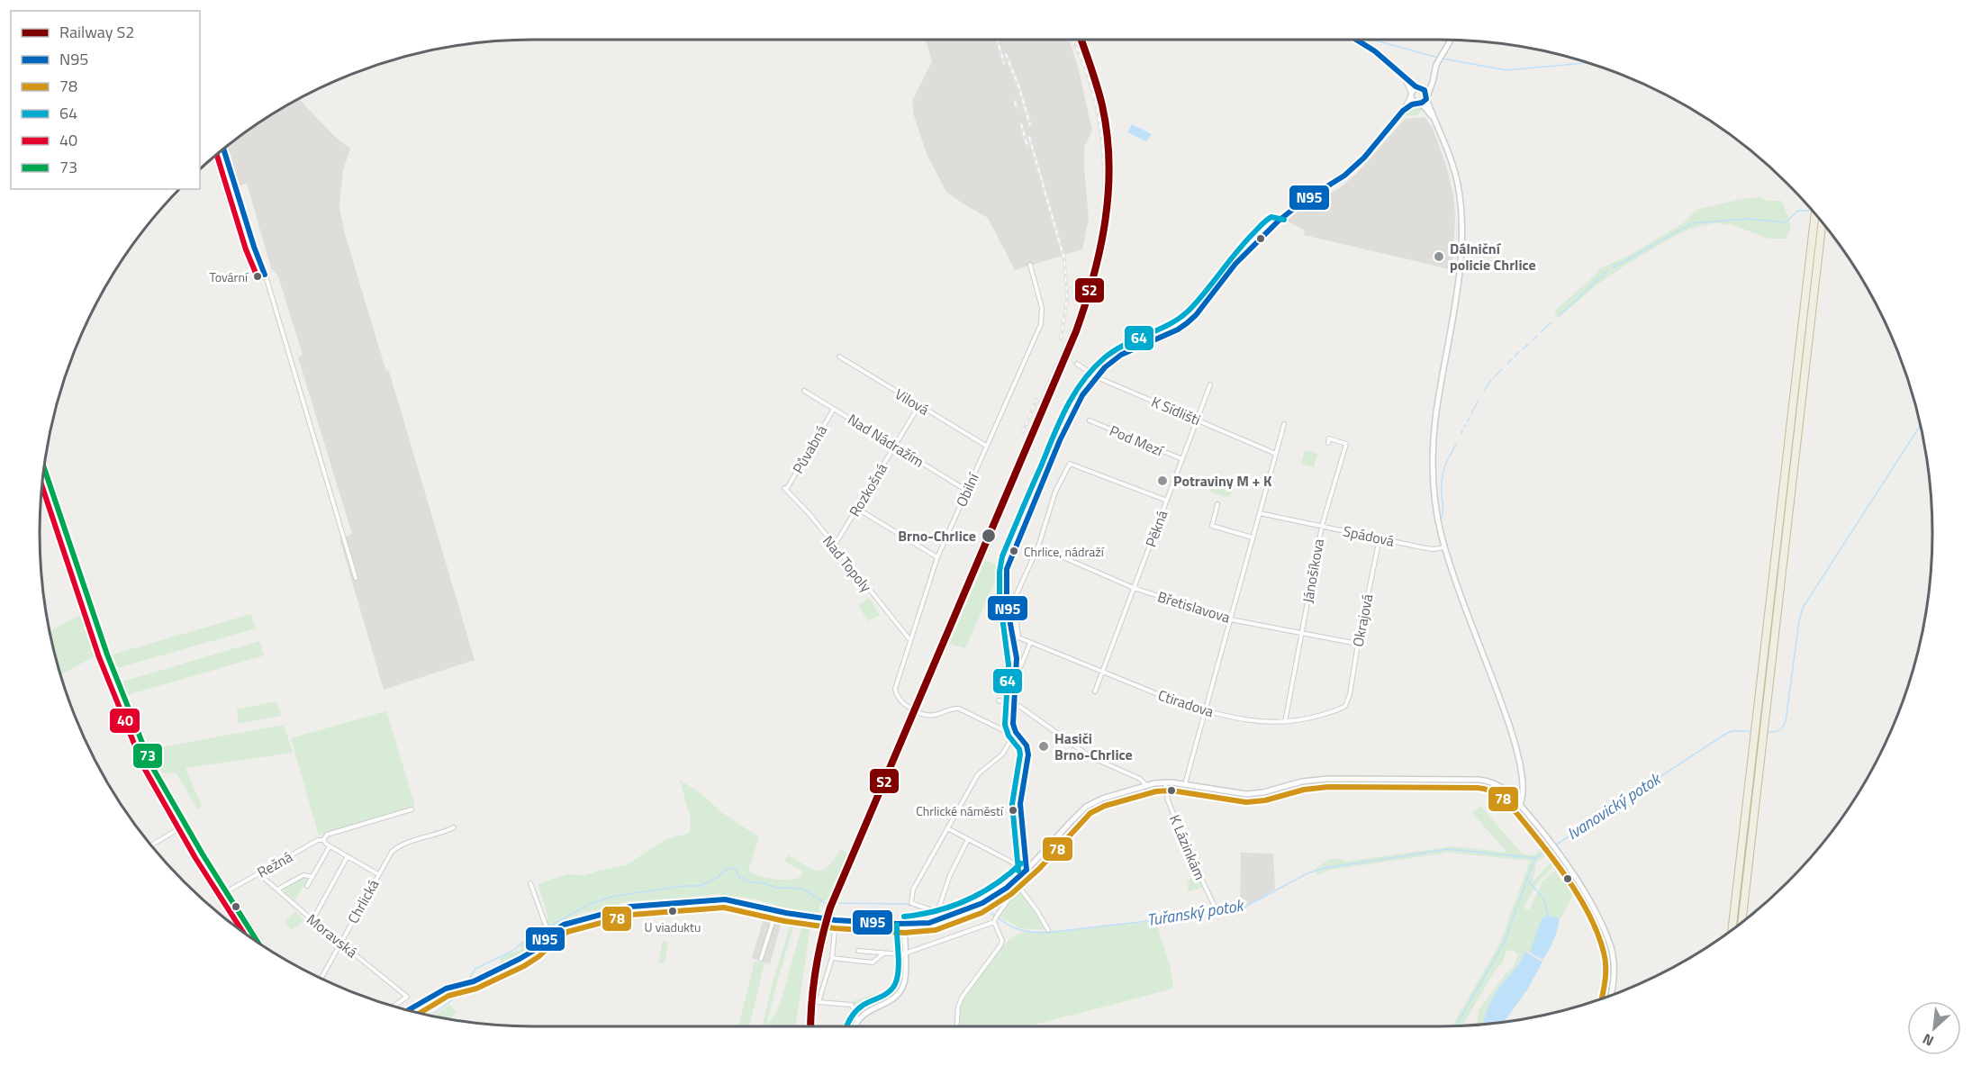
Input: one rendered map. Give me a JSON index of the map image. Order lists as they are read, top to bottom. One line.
{"streets":{"street":["Vilová","K Sídlišti","Nad Nádražím","Pod Mezí","Půvabná","Rozkošná","Obilní","Pěkná","Spádová","Nad Topoly","Jánošíkova","Břetislavova","Okrajová","Ctiradova","K Lázinkám","Režná","Chrlická","Moravská"]},"crossings":[["Vilová","Rozkošná"],["Vilová","Obilní"],["K Sídlišti","Pěkná"],["Nad Nádražím","Půvabná"],["Nad Nádražím","Rozkošná"],["Nad Nádražím","Obilní"],["Pod Mezí","Pěkná"],["Půvabná","Nad Topoly"],["Rozkošná","Nad Topoly"],["Obilní","Nad Topoly"],["Pěkná","Břetislavova"],["Pěkná","Ctiradova"],["Spádová","Jánošíkova"],["Spádová","Okrajová"],["Jánošíkova","Břetislavova"],["Jánošíkova","Ctiradova"],["Břetislavova","Okrajová"],["Okrajová","Ctiradova"],["Režná","Moravská"],["Chrlická","Moravská"]],"water":["Ivanovický potok","Tuřanský potok"],"places":["Dálniční policie Chrlice","Tovární","Potraviny M + K","Brno-Chrlice","Chrlice, nádraží","Hasiči Brno-Chrlice","Chrlické náměstí","U viaduktu"],"lines":["rail line S2","transit line N95","transit line 40","transit line 64","transit line 73","transit line 78"],"legend":["Railway S2","N95","78","64","40","73"],"north":"bottom left"}
